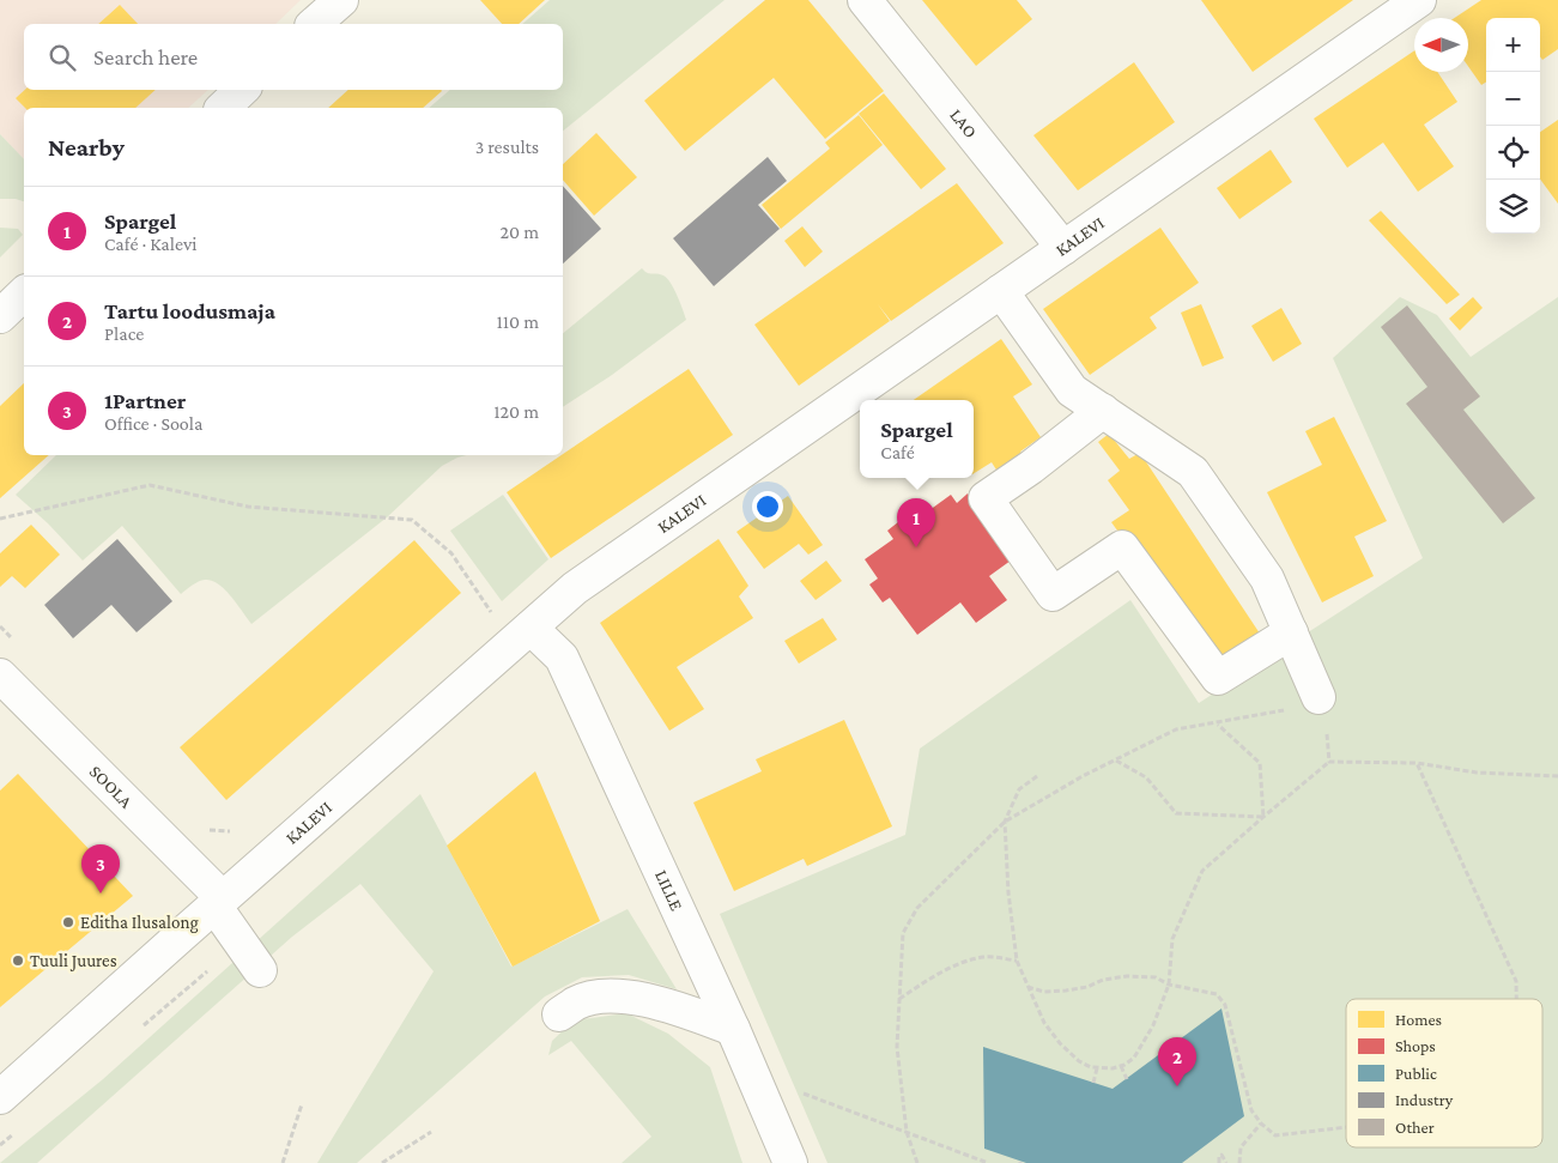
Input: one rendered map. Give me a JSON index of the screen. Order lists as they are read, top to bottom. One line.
{"streets":{"street":["LAO","KALEVI","SOOLA","LILLE"]},"crossings":[["LAO","KALEVI"],["KALEVI","SOOLA"],["KALEVI","LILLE"]],"places":["Editha Ilusalong","Tuuli Juures"],"legend":["Homes","Shops","Public","Industry","Other"],"north":"left","page":{"map_buttons":["+","−"],"search":"Search here","heading":["Nearby","3 results"],"list":[{"mark":"1","name":"Spargel","note":"Café · Kalevi","value":"20 m"},{"mark":"2","name":"Tartu loodusmaja","note":"Place","value":"110 m"},{"mark":"3","name":"1Partner","note":"Office · Soola","value":"120 m"}],"popup":["Spargel","Café"],"pins":["1","3","2"]}}
